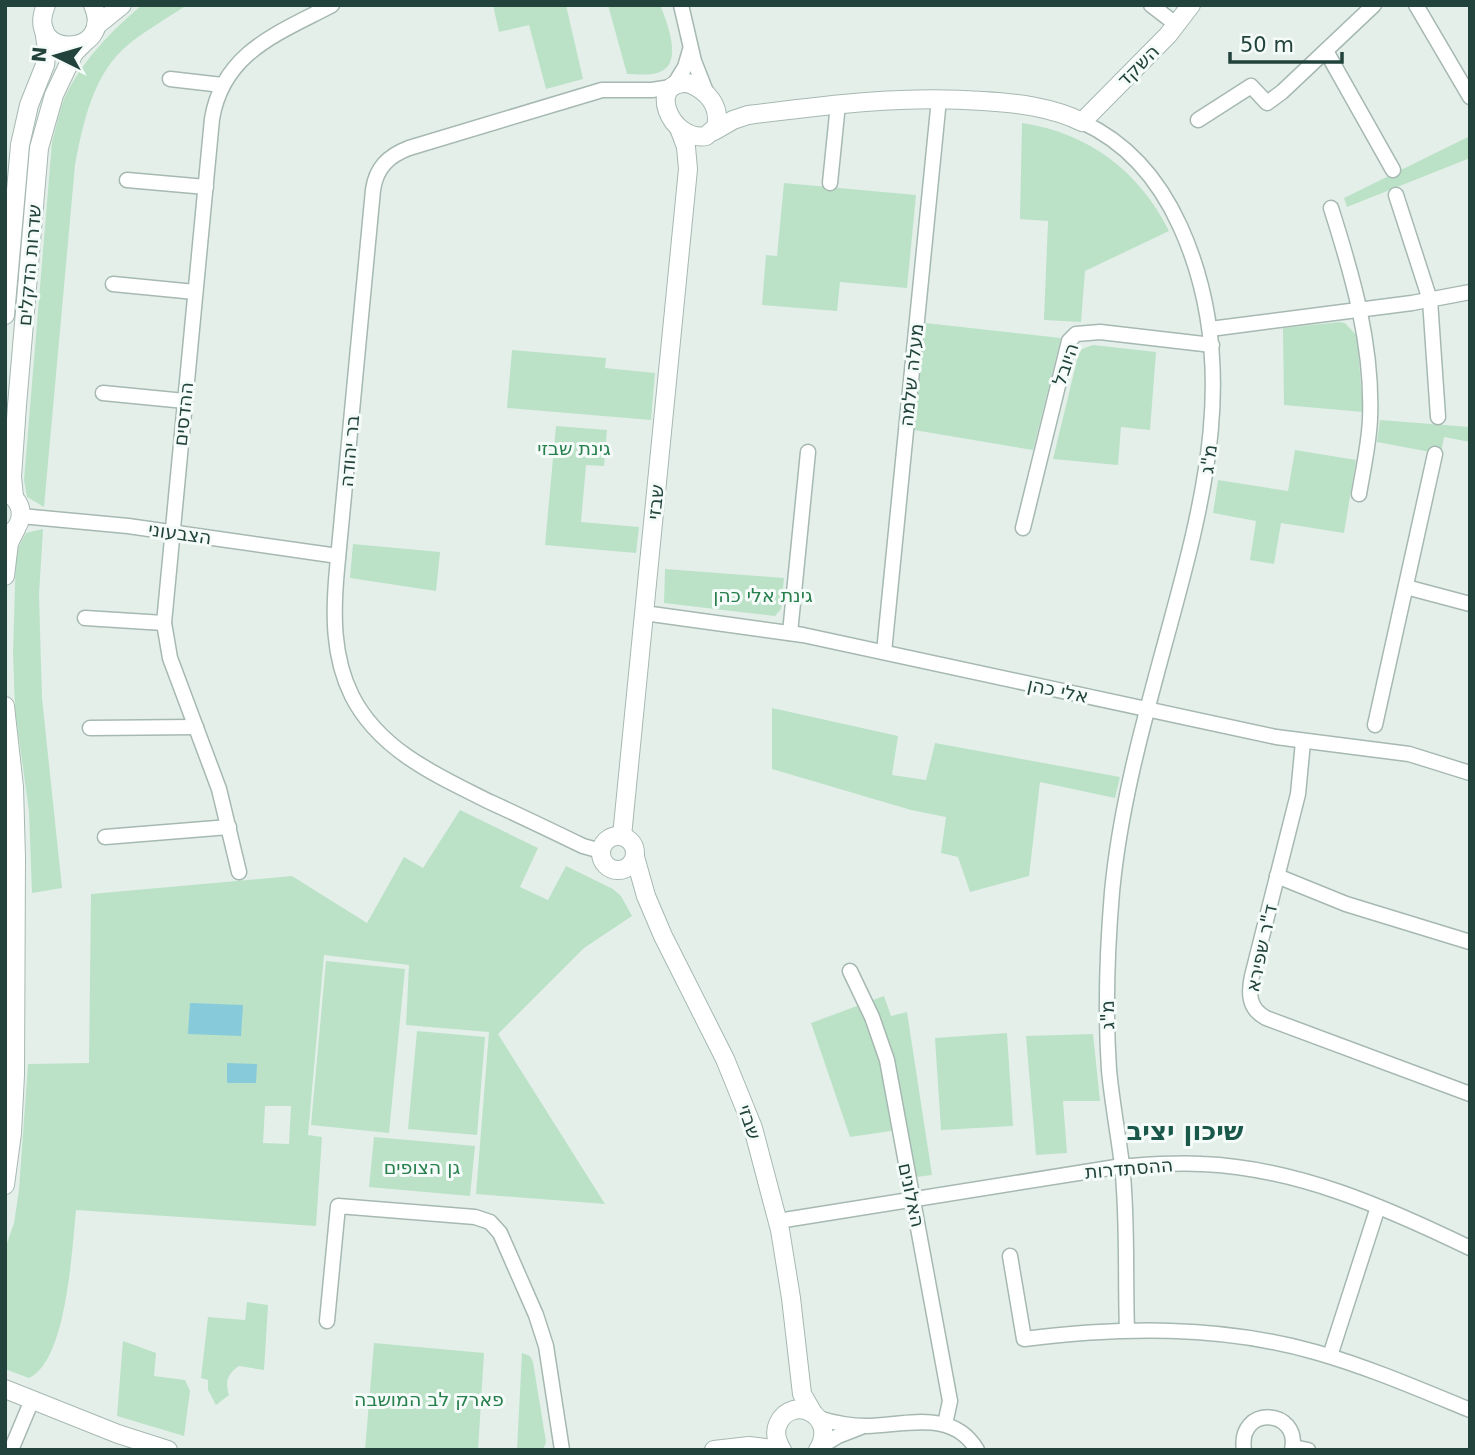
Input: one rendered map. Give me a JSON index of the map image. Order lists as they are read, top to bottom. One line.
{"streets":{"street":["השקד","שדרות הדקלים","היובל","מעלה שלמה","ההדסים","בר יהודה","מ\"ג","שבזי","הצבעוני","אלי כהן","ד\"ר שפירא","ההסתדרות","האלונים"]},"crossings":[["השקד","מ\"ג"],["שדרות הדקלים","הצבעוני"],["היובל","מ\"ג"],["מעלה שלמה","מ\"ג"],["מעלה שלמה","אלי כהן"],["ההדסים","הצבעוני"],["בר יהודה","מ\"ג"],["בר יהודה","שבזי"],["בר יהודה","הצבעוני"],["מ\"ג","שבזי"],["מ\"ג","אלי כהן"],["מ\"ג","ההסתדרות"],["שבזי","אלי כהן"],["שבזי","ההסתדרות"],["אלי כהן","ד\"ר שפירא"],["ההסתדרות","האלונים"]],"districts":["שיכון יציב"],"parks":["גינת שבזי","גינת אלי כהן","גן הצופים","פארק לב המושבה"],"scale_bar":"50 m","north":"left"}
